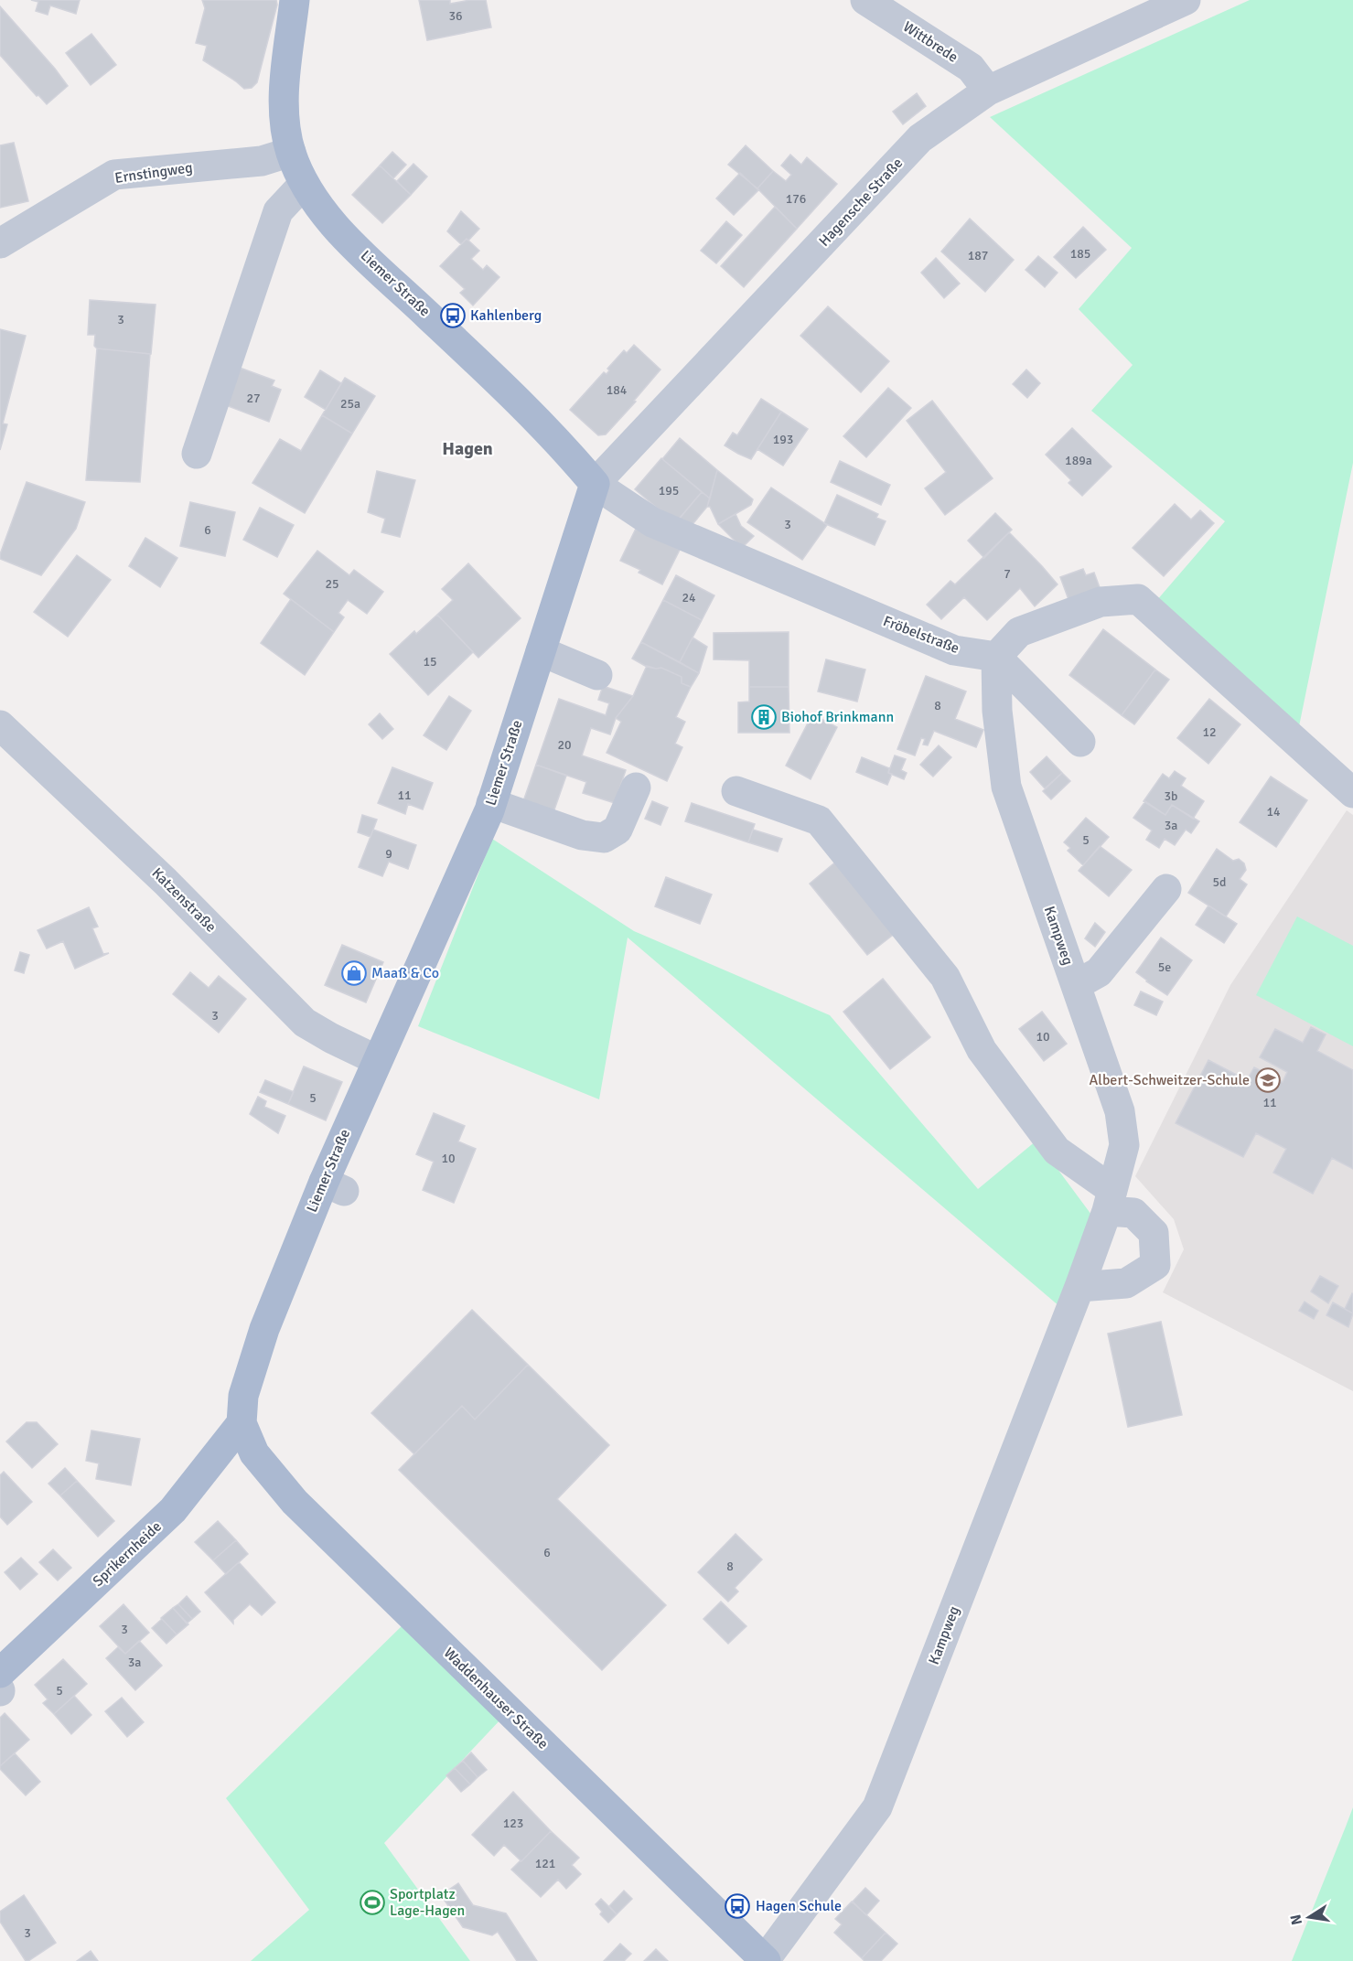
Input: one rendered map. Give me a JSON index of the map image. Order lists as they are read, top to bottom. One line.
{"streets":{"main road":["Liemer Straße","Sprikernheide","Waddenhauser Straße"],"street":["Wittbrede","Ernstingweg","Hagensche Straße","Fröbelstraße","Katzenstraße","Kampweg"]},"crossings":[["Wittbrede","Hagensche Straße"],["Ernstingweg","Liemer Straße"],["Hagensche Straße","Liemer Straße"],["Hagensche Straße","Fröbelstraße"],["Liemer Straße","Fröbelstraße"],["Liemer Straße","Katzenstraße"],["Liemer Straße","Sprikernheide"],["Liemer Straße","Waddenhauser Straße"],["Fröbelstraße","Kampweg"],["Kampweg","Waddenhauser Straße"],["Sprikernheide","Waddenhauser Straße"]],"districts":["Hagen"],"places":{"bus stop":["Kahlenberg","Hagen Schule"],"building":["Biohof Brinkmann"],"shop":["Maaß & Co"],"school or university":["Albert-Schweitzer-Schule"],"sports":["Sportplatz Lage-Hagen"]},"house_numbers":["36","176","185","187","3","184","27","25a","193","189a","195","3","6","7","25","24","15","8","12","20","11","3b","14","3a","5","9","5d","5e","3","10","5","11","10","6","8","3","3a","5","123","121","3"],"north":"left"}
